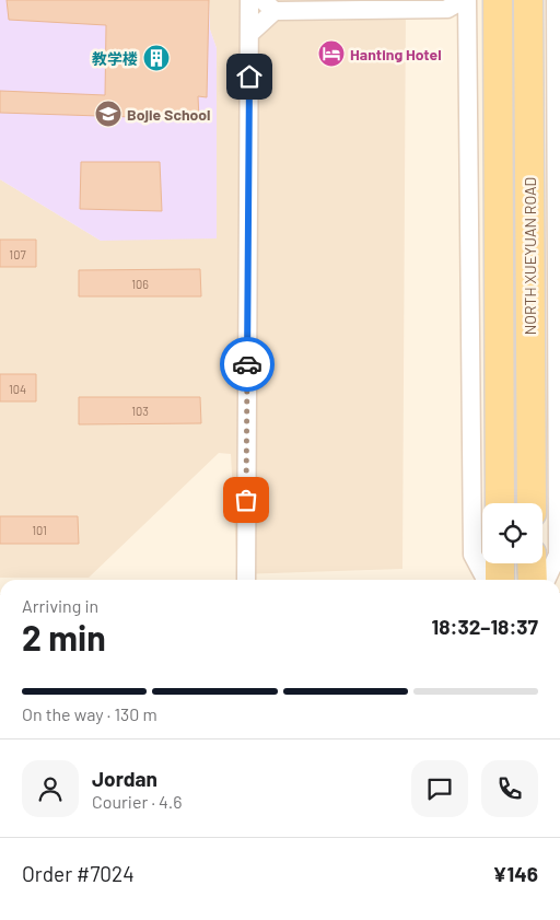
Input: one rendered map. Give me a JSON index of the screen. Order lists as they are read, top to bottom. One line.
{"streets":{"main road":["NORTH XUEYUAN ROAD"]},"places":{"hotel":["Hanting Hotel"],"building":["教学楼"],"school or university":["Bojie School"]},"house_numbers":["107","106","104","103","101"],"page":{"heading":["2 min","Arriving in","18:32–18:37"],"panel":["Jordan","Courier · 4.6","Order #7024","¥146"],"bar":"On the way · 130 m"}}
